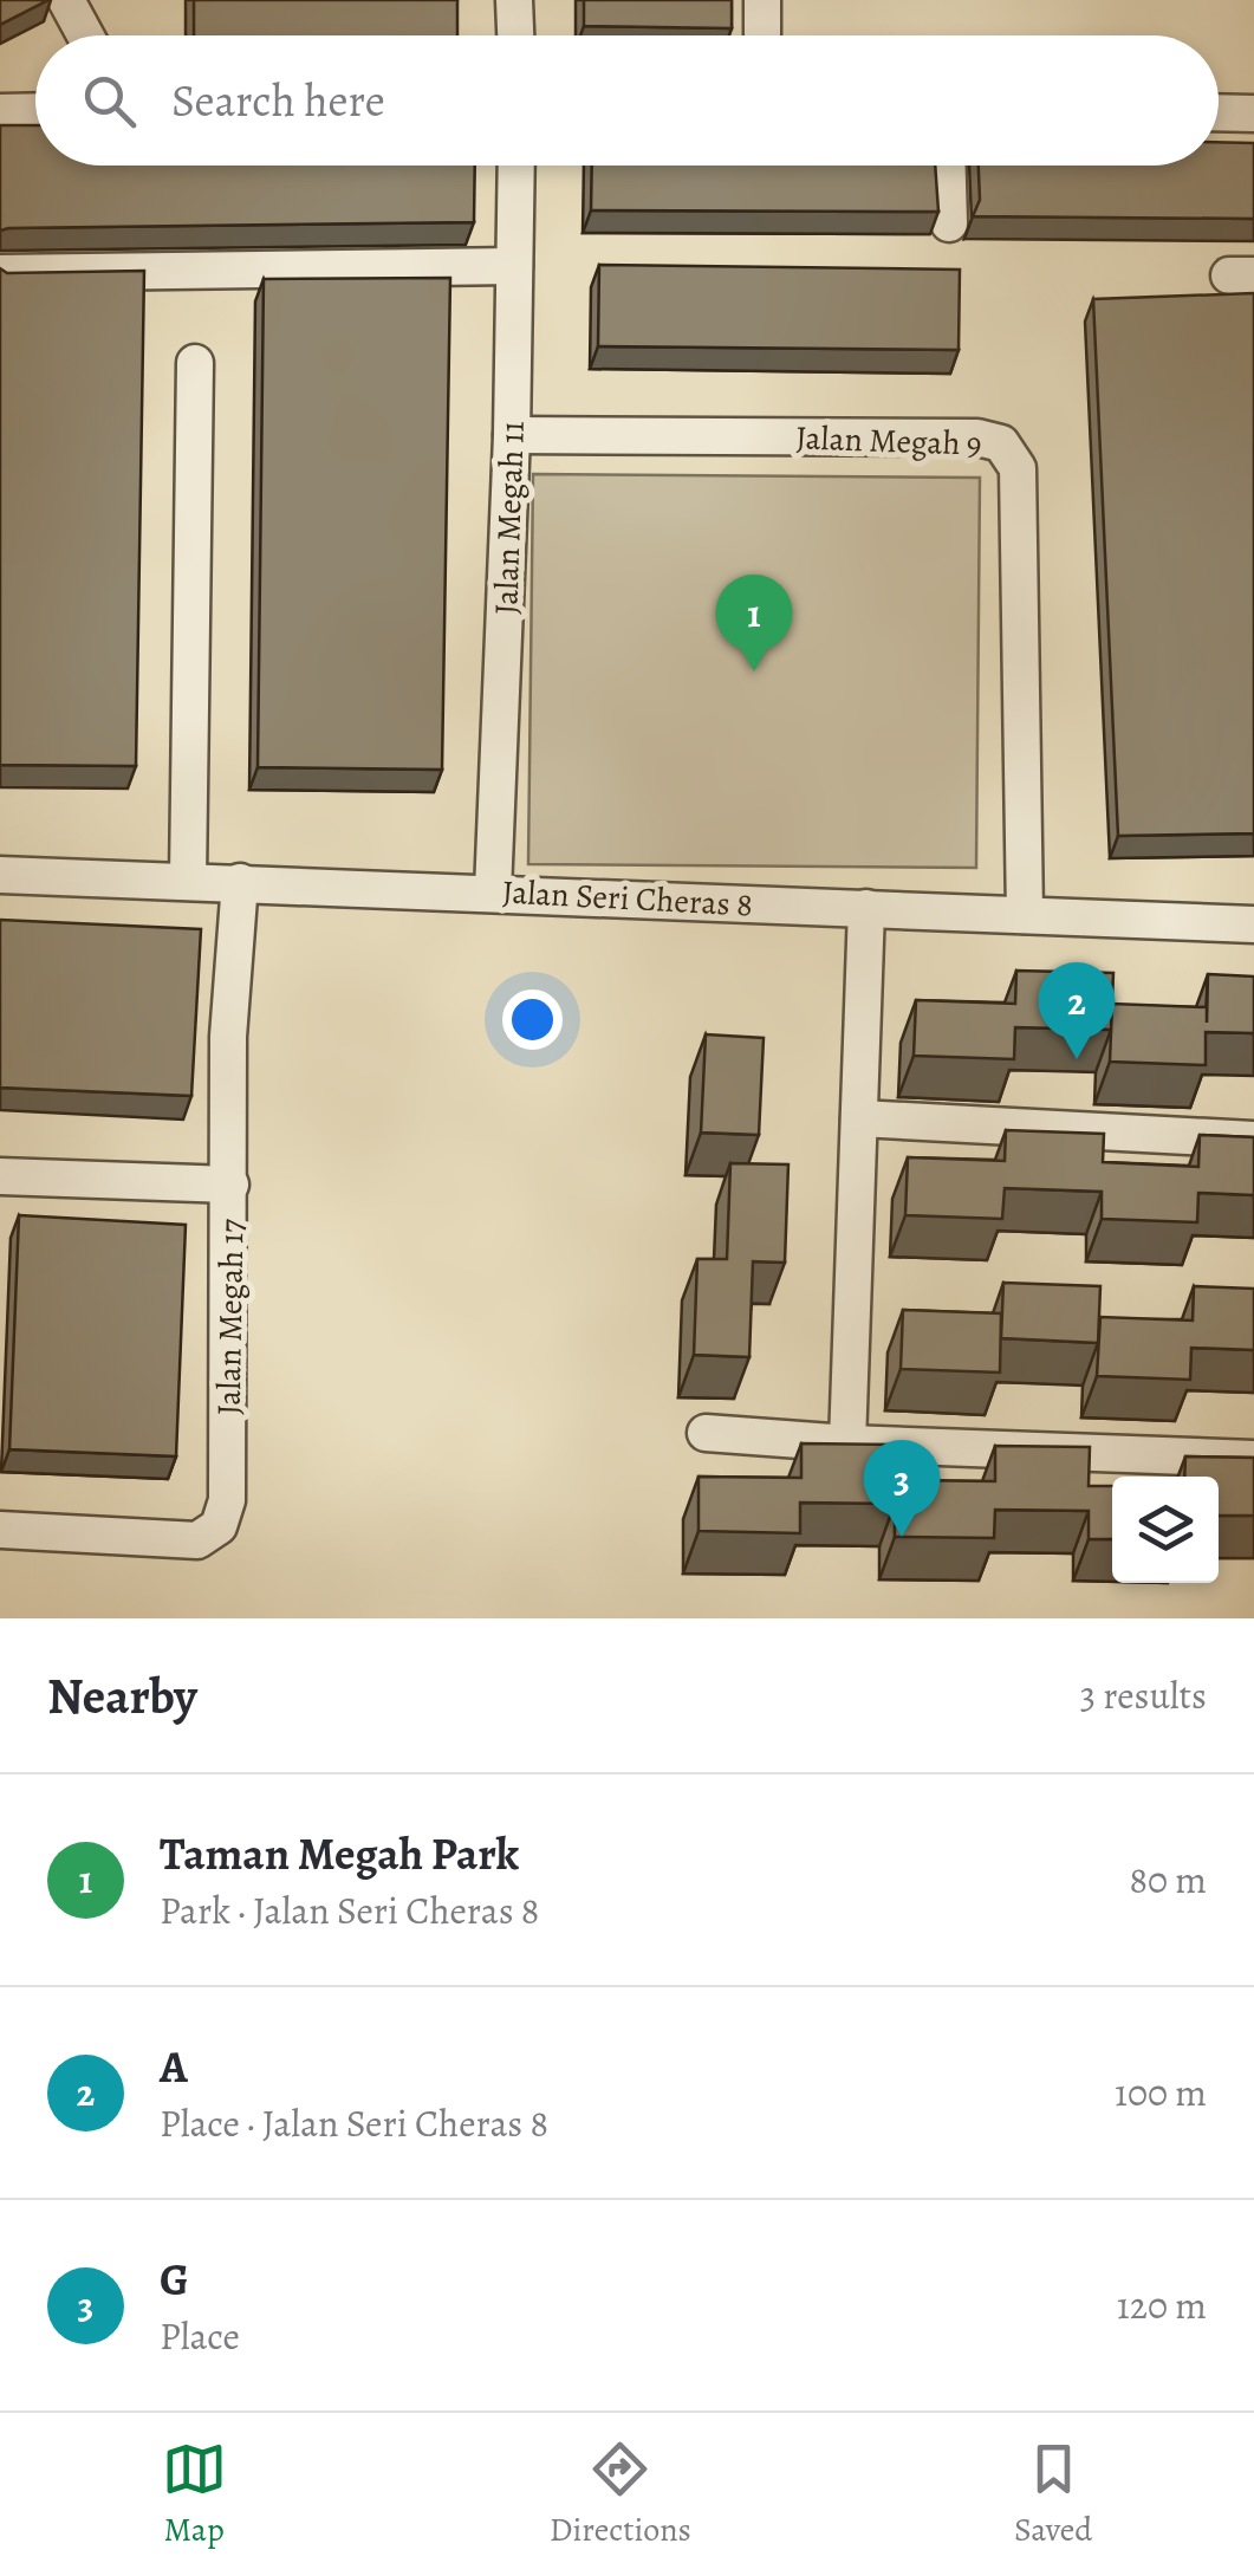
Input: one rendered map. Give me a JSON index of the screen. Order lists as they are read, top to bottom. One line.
{"streets":{"street":["Jalan Megah 9","Jalan Megah 11","Jalan Seri Cheras 8","Jalan Megah 17"]},"crossings":[["Jalan Megah 9","Jalan Megah 11"],["Jalan Megah 9","Jalan Seri Cheras 8"],["Jalan Megah 11","Jalan Seri Cheras 8"],["Jalan Seri Cheras 8","Jalan Megah 17"]],"page":{"search":"Search here","pins":["1","2","3"],"heading":["Nearby","3 results"],"list":[{"mark":"1","name":"Taman Megah Park","note":"Park · Jalan Seri Cheras 8","value":"80 m"},{"mark":"2","name":"A","note":"Place · Jalan Seri Cheras 8","value":"100 m"},{"mark":"3","name":"G","note":"Place","value":"120 m"}],"nav":["Map","Directions","Saved"]}}
